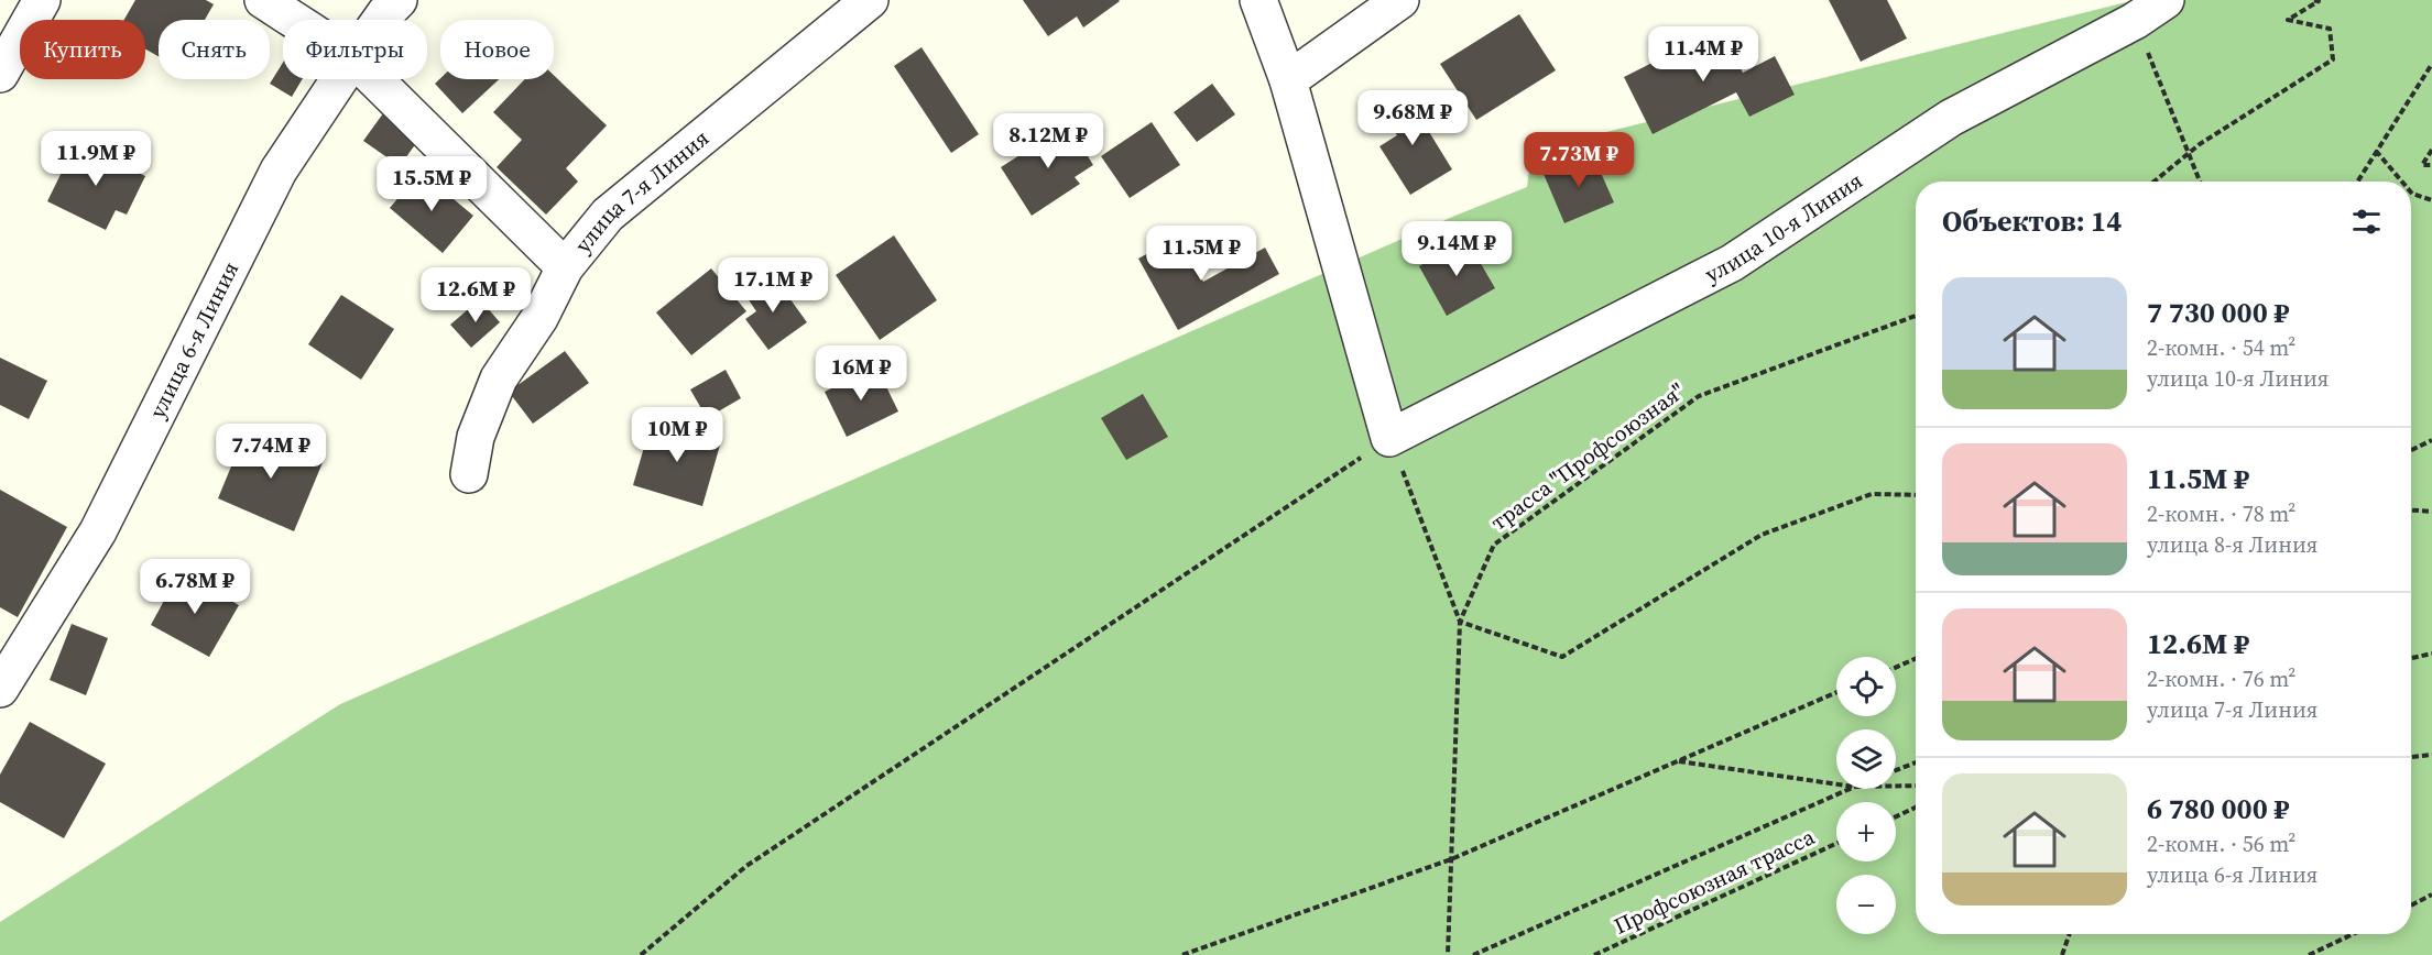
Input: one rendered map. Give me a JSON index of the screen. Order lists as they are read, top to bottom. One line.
{"streets":{"street":["улица 7-я Линия","улица 10-я Линия","улица 6-я Линия"],"path":["трасса \"Профсоюзная\"","Профсоюзная трасса"]},"page":{"chip":["Купить","Снять","Фильтры","Новое"],"price":["11.4M ₽","9.68M ₽","8.12M ₽","11.9M ₽","7.73M ₽","15.5M ₽","9.14M ₽","11.5M ₽","17.1M ₽","12.6M ₽","16M ₽","10M ₽","7.74M ₽","6.78M ₽"],"heading":"Объектов: 14","list":[{"name":"7 730 000 ₽","note":"2-комн. · 54 m² · улица 10-я Линия"},{"name":"11.5M ₽","note":"2-комн. · 78 m² · улица 8-я Линия"},{"name":"12.6M ₽","note":"2-комн. · 76 m² · улица 7-я Линия"},{"name":"6 780 000 ₽","note":"2-комн. · 56 m² · улица 6-я Линия"}],"map_buttons":["+","−"]}}
